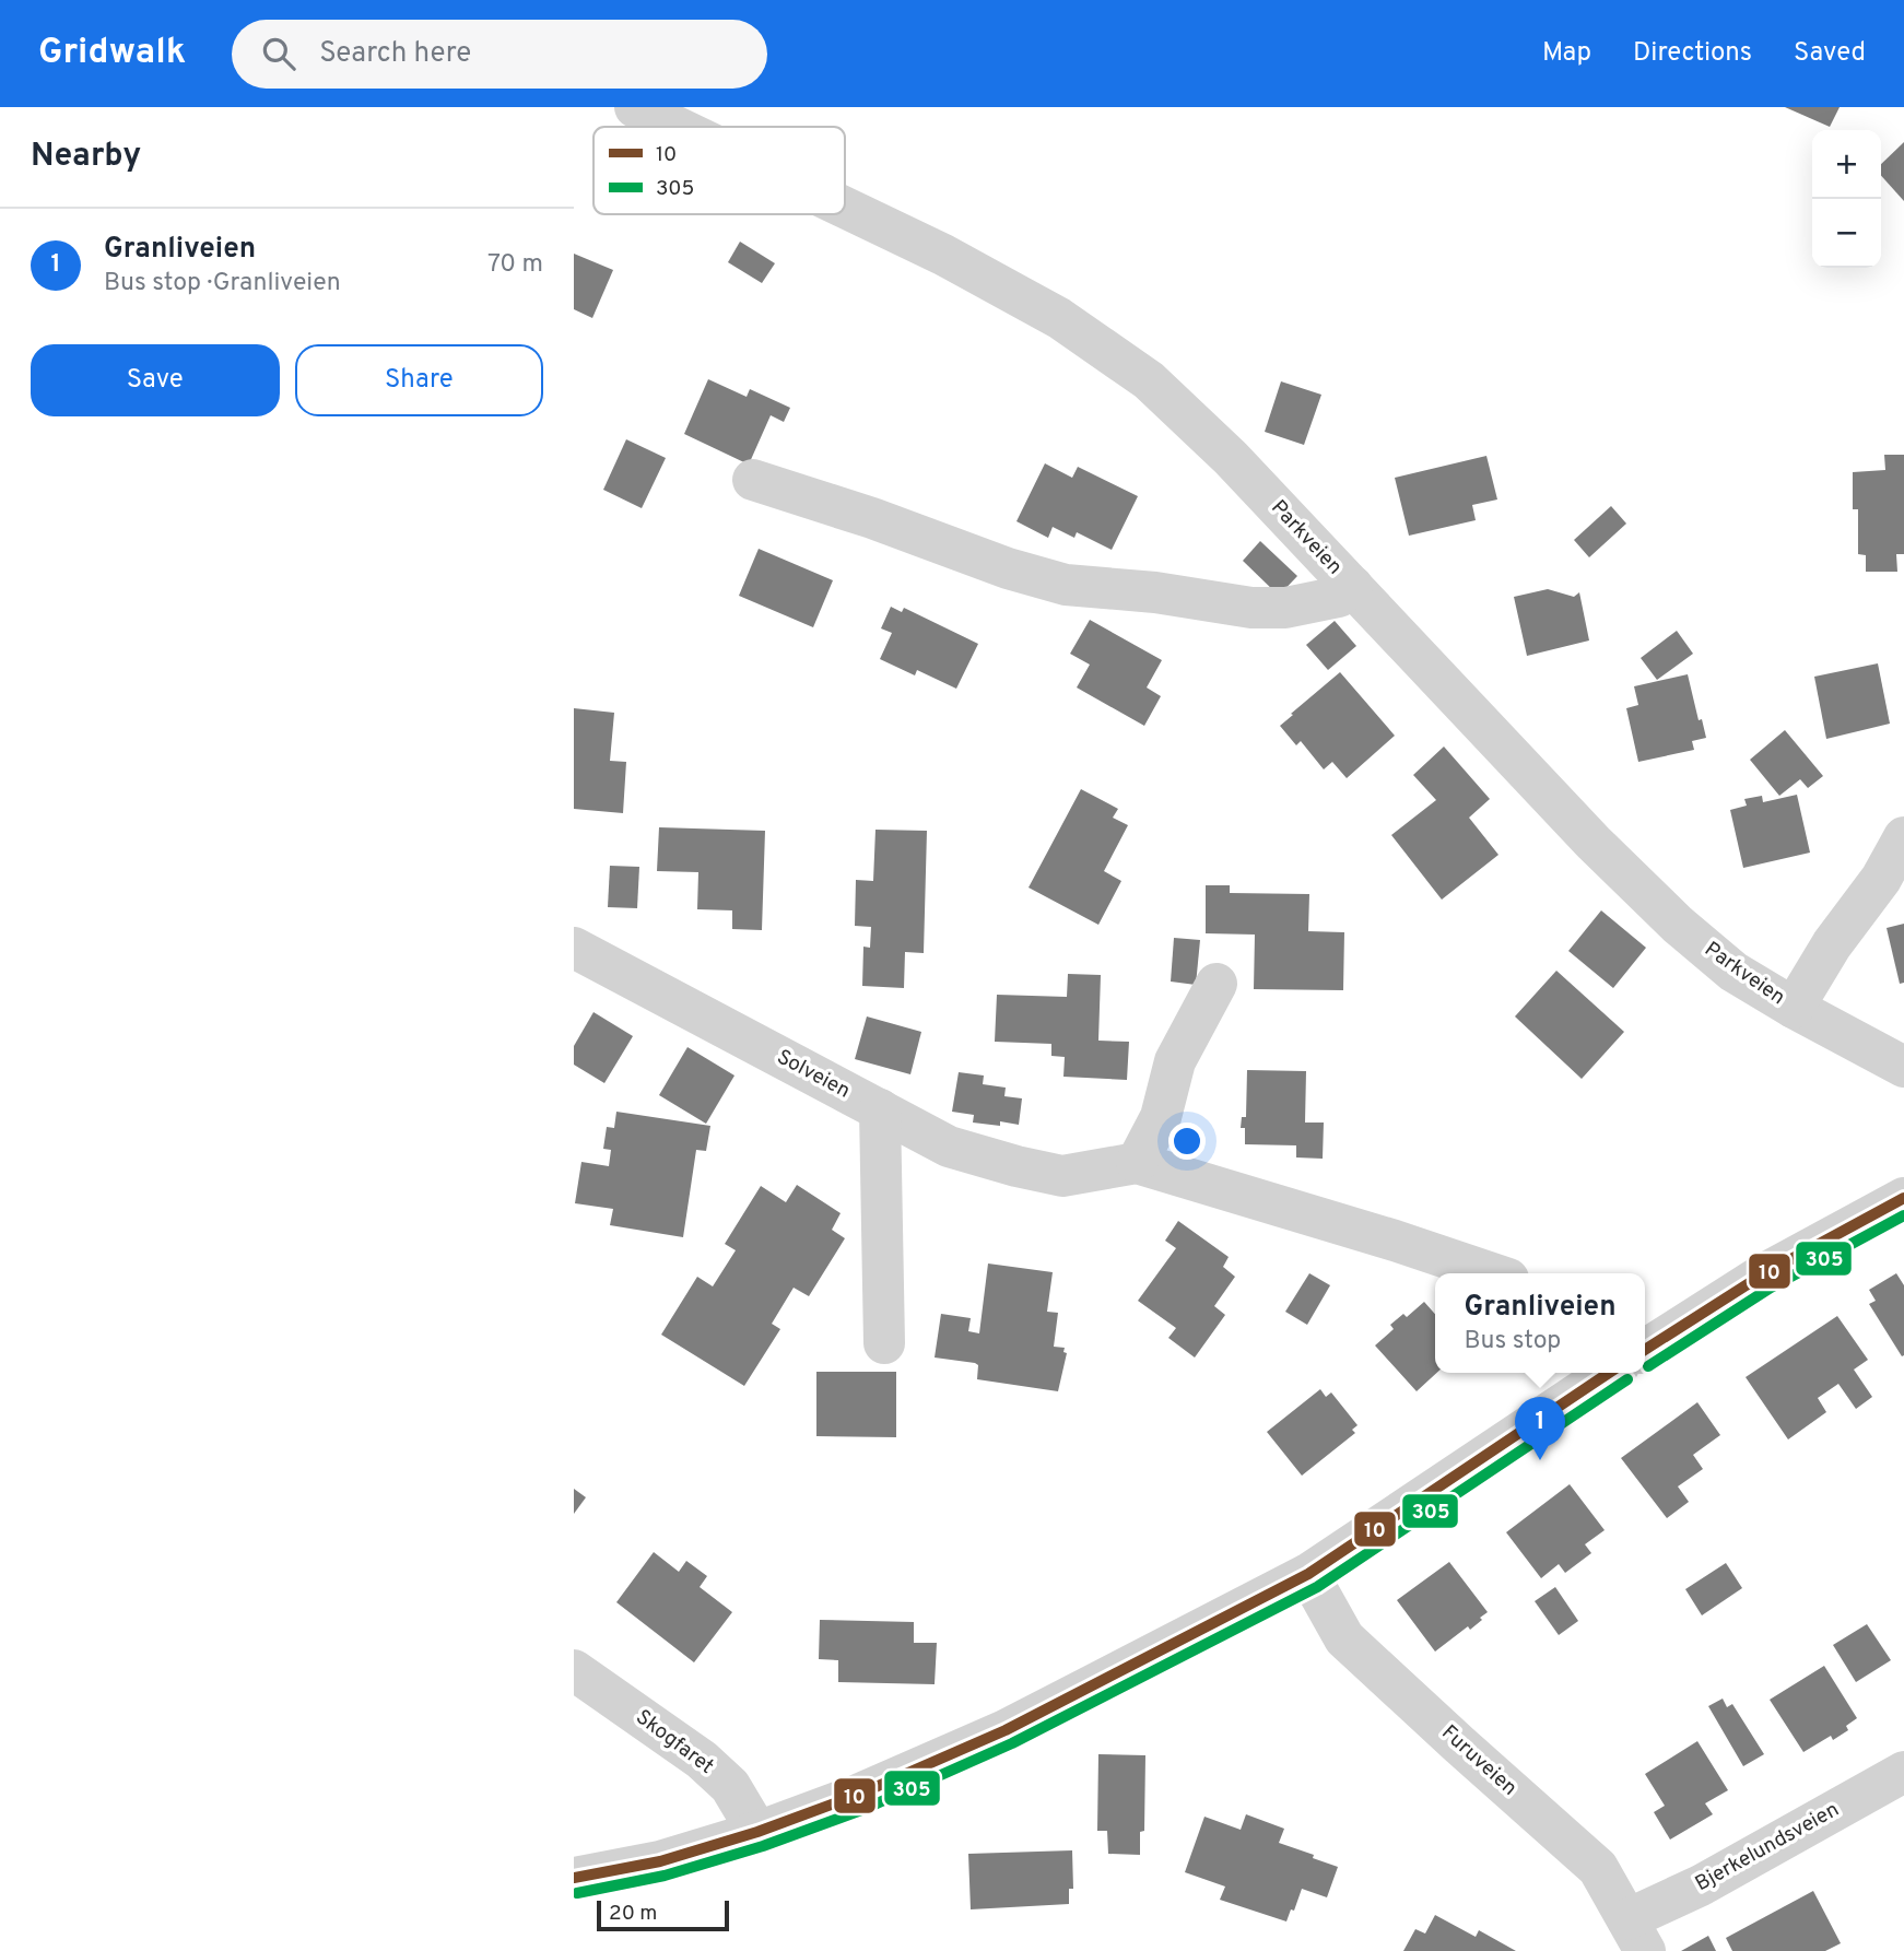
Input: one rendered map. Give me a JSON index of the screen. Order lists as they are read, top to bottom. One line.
{"streets":{"street":["Parkveien","Solveien","Skogfaret","Furuveien","Bjerkelundsveien"]},"crossings":[["Furuveien","Bjerkelundsveien"]],"lines":["transit line 10","transit line 305"],"legend":["10","305"],"scale_bar":"20 m","page":{"header":"Gridwalk","search":"Search here","nav":["Map","Directions","Saved"],"heading":"Nearby","map_buttons":["+","−"],"list":[{"mark":"1","name":"Granliveien","note":"Bus stop · Granliveien","value":"70 m"}],"buttons":["Save","Share"],"popup":["Granliveien","Bus stop"],"pins":"1","scale":"20 m"}}
